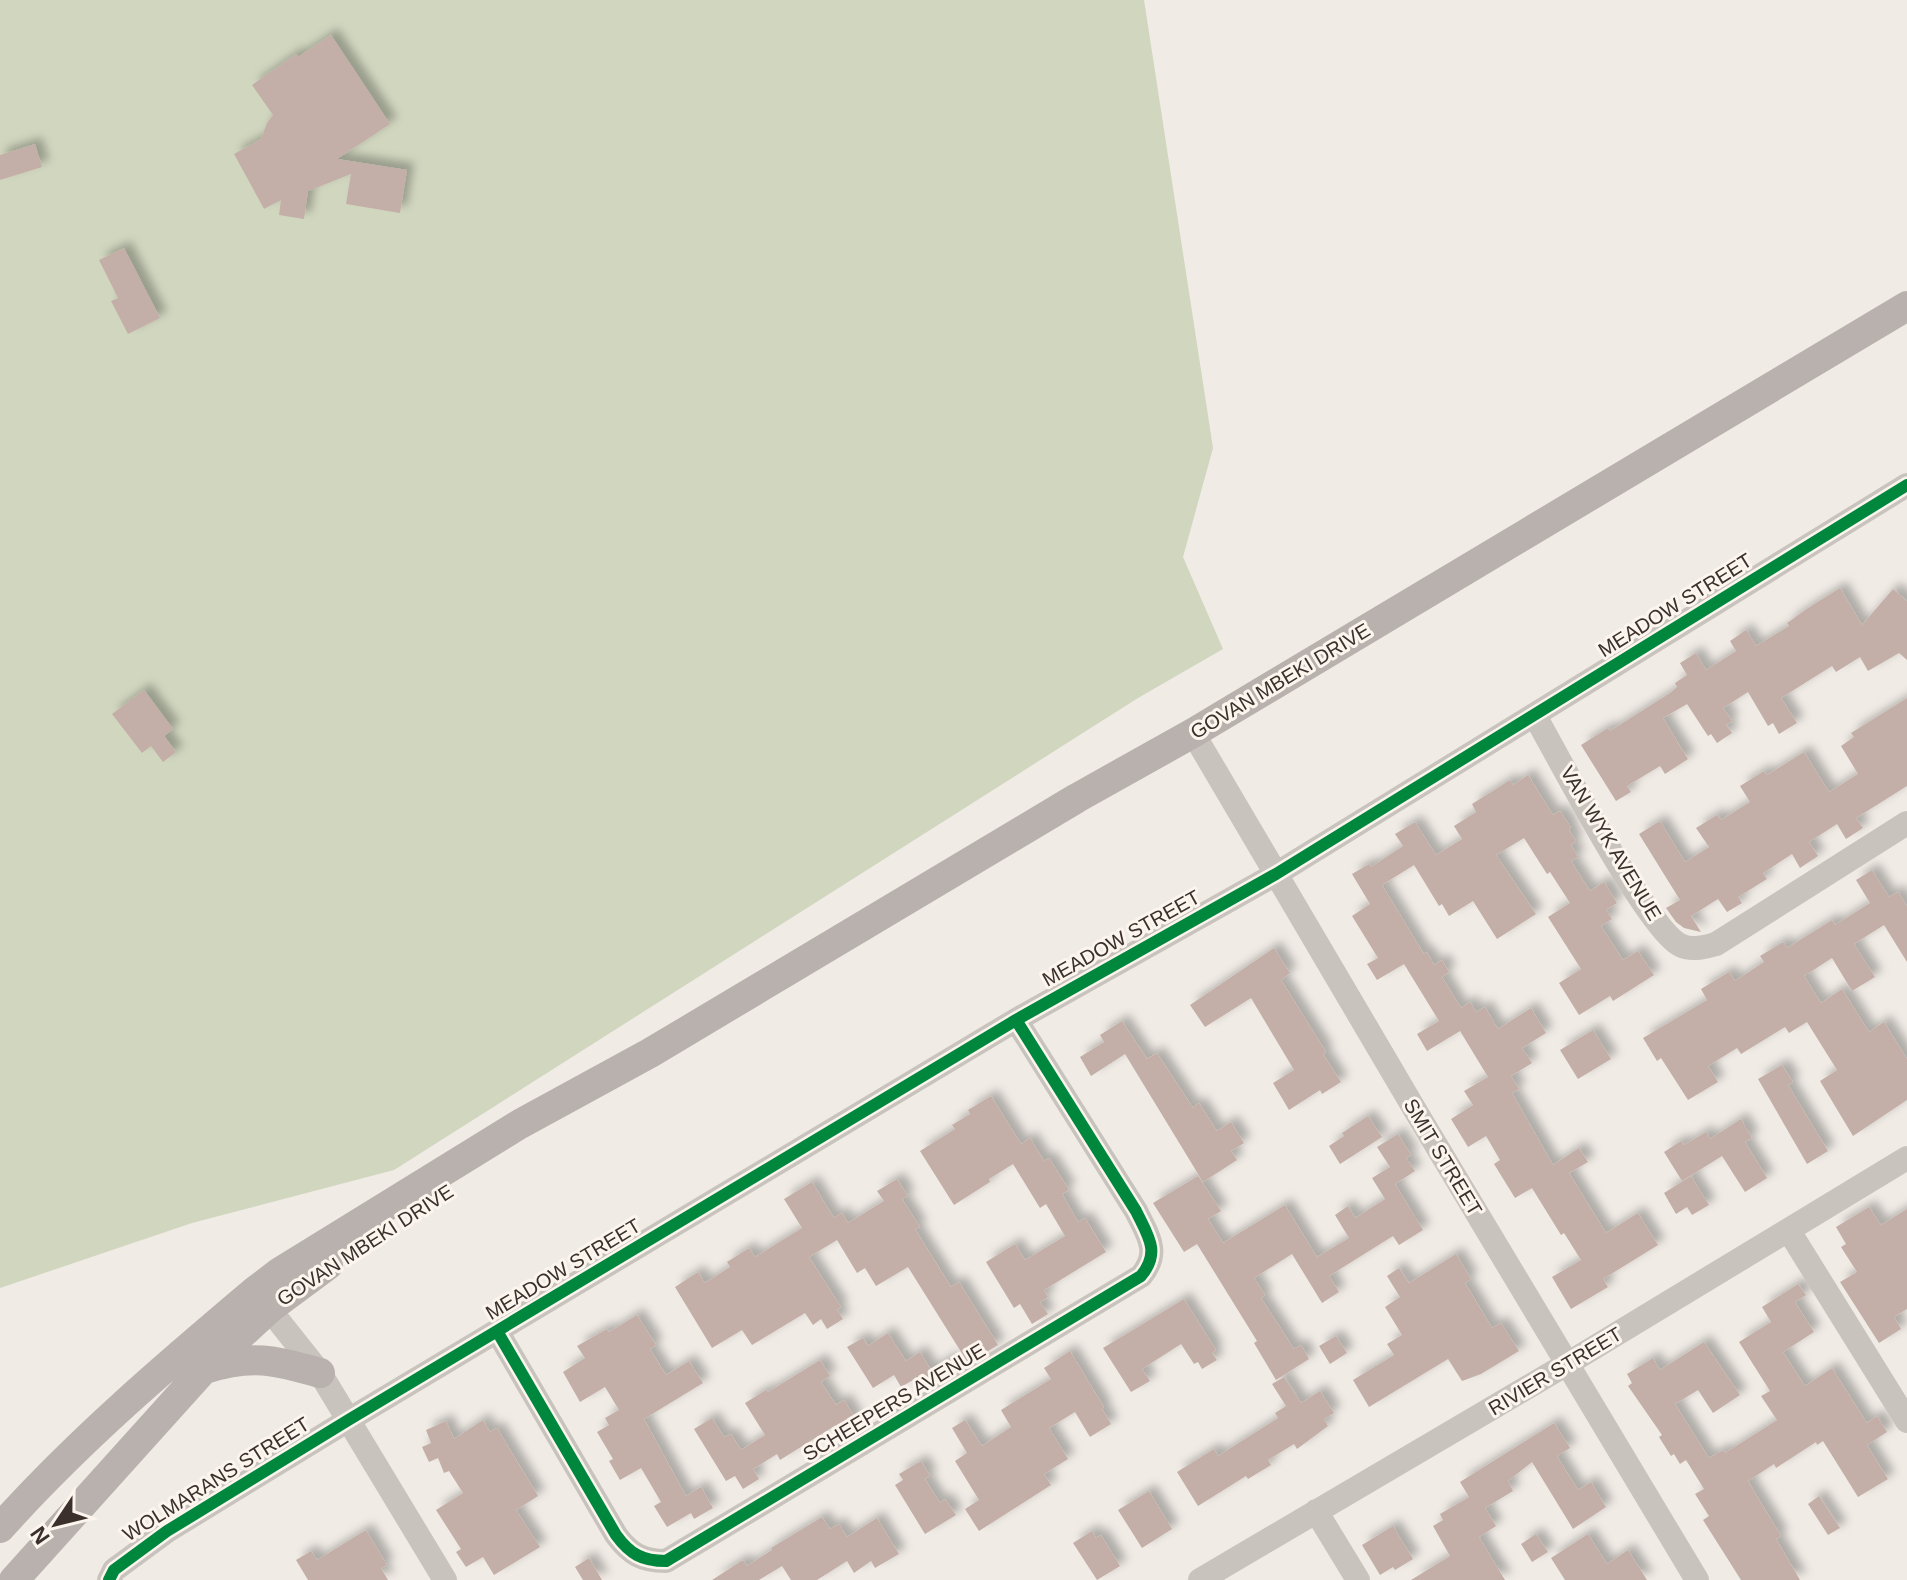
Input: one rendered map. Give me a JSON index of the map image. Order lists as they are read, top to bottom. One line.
{"streets":{"main road":["GOVAN MBEKI DRIVE"],"street":["MEADOW STREET","VAN WYK AVENUE","SMIT STREET","RIVIER STREET","SCHEEPERS AVENUE","WOLMARANS STREET"]},"crossings":[["MEADOW STREET","VAN WYK AVENUE"],["MEADOW STREET","SMIT STREET"],["MEADOW STREET","SCHEEPERS AVENUE"],["MEADOW STREET","WOLMARANS STREET"],["GOVAN MBEKI DRIVE","SMIT STREET"],["SMIT STREET","RIVIER STREET"]],"north":"bottom left"}
